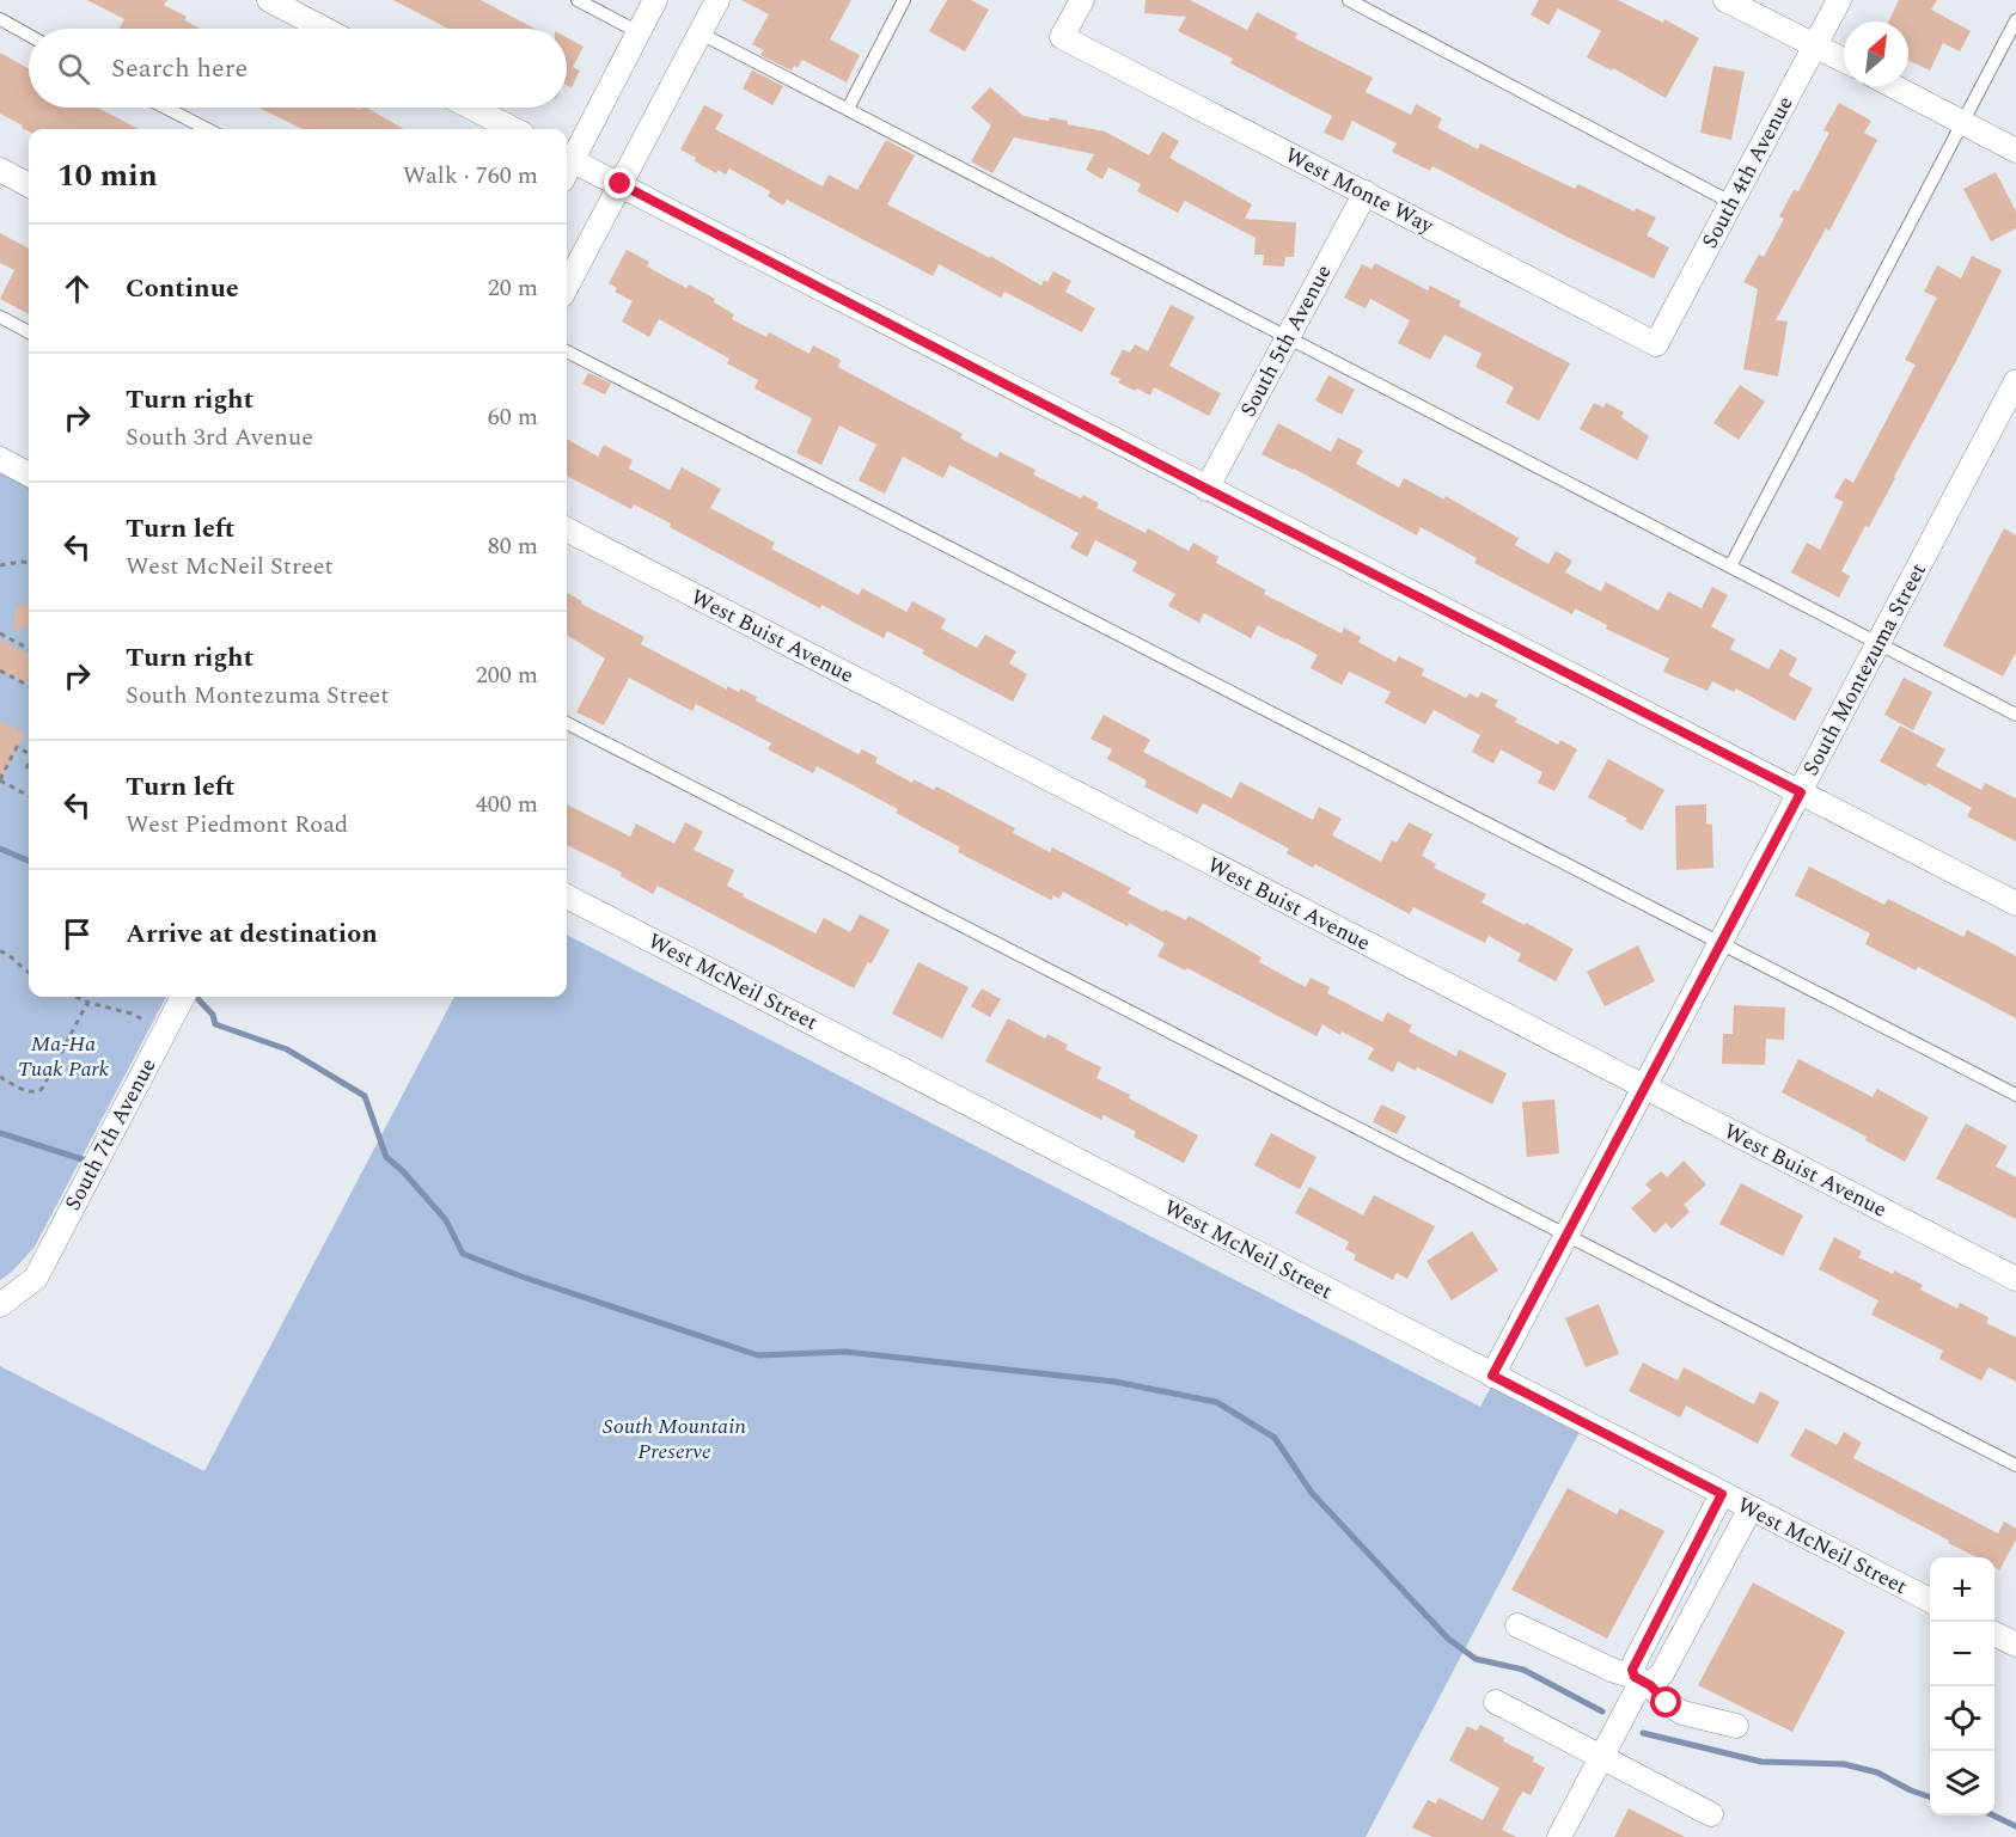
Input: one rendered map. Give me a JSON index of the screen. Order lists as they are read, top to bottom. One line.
{"streets":{"street":["South 4th Avenue","West Monte Way","South 5th Avenue","West Buist Avenue","South Montezuma Street","West McNeil Street","South 7th Avenue"]},"crossings":[["South 4th Avenue","West Monte Way"],["West Monte Way","South 5th Avenue"],["West Buist Avenue","South Montezuma Street"],["South Montezuma Street","West McNeil Street"]],"parks":["Ma-Ha Tuak Park","South Mountain Preserve"],"north":"top right","page":{"search":"Search here","heading":["10 min","Walk · 760 m"],"list":[["Continue","20 m"],["Turn right","South 3rd Avenue","60 m"],["Turn left","West McNeil Street","80 m"],["Turn right","South Montezuma Street","200 m"],["Turn left","West Piedmont Road","400 m"],"Arrive at destination"],"map_buttons":["+","−"]}}
